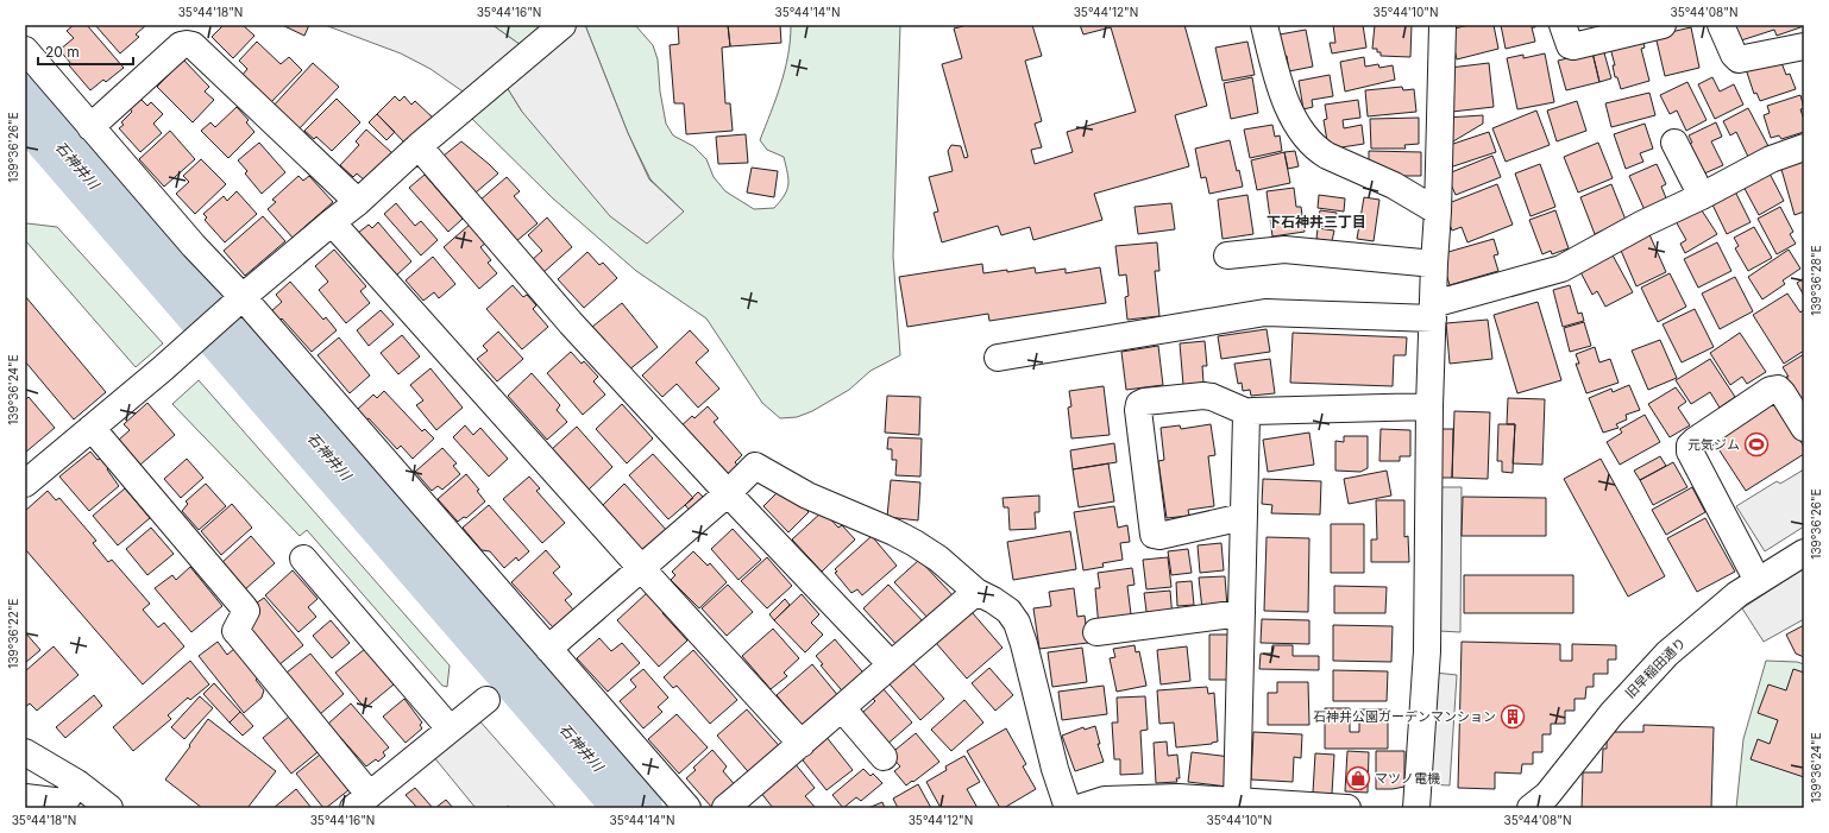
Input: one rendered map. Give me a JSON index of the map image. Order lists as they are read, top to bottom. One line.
{"streets":{"street":["旧早稲田通り"]},"districts":["下石神井三丁目"],"water":["石神井川"],"places":{"sports":["元気ジム"],"building":["石神井公園ガーデンマンション"],"shop":["マツノ電機"]},"scale_bar":"20 m","coordinates":["35°44'18\"N","35°44'16\"N","35°44'14\"N","35°44'12\"N","35°44'10\"N","35°44'08\"N","139°36'26\"E","139°36'28\"E","139°36'24\"E","139°36'22\"E"]}
